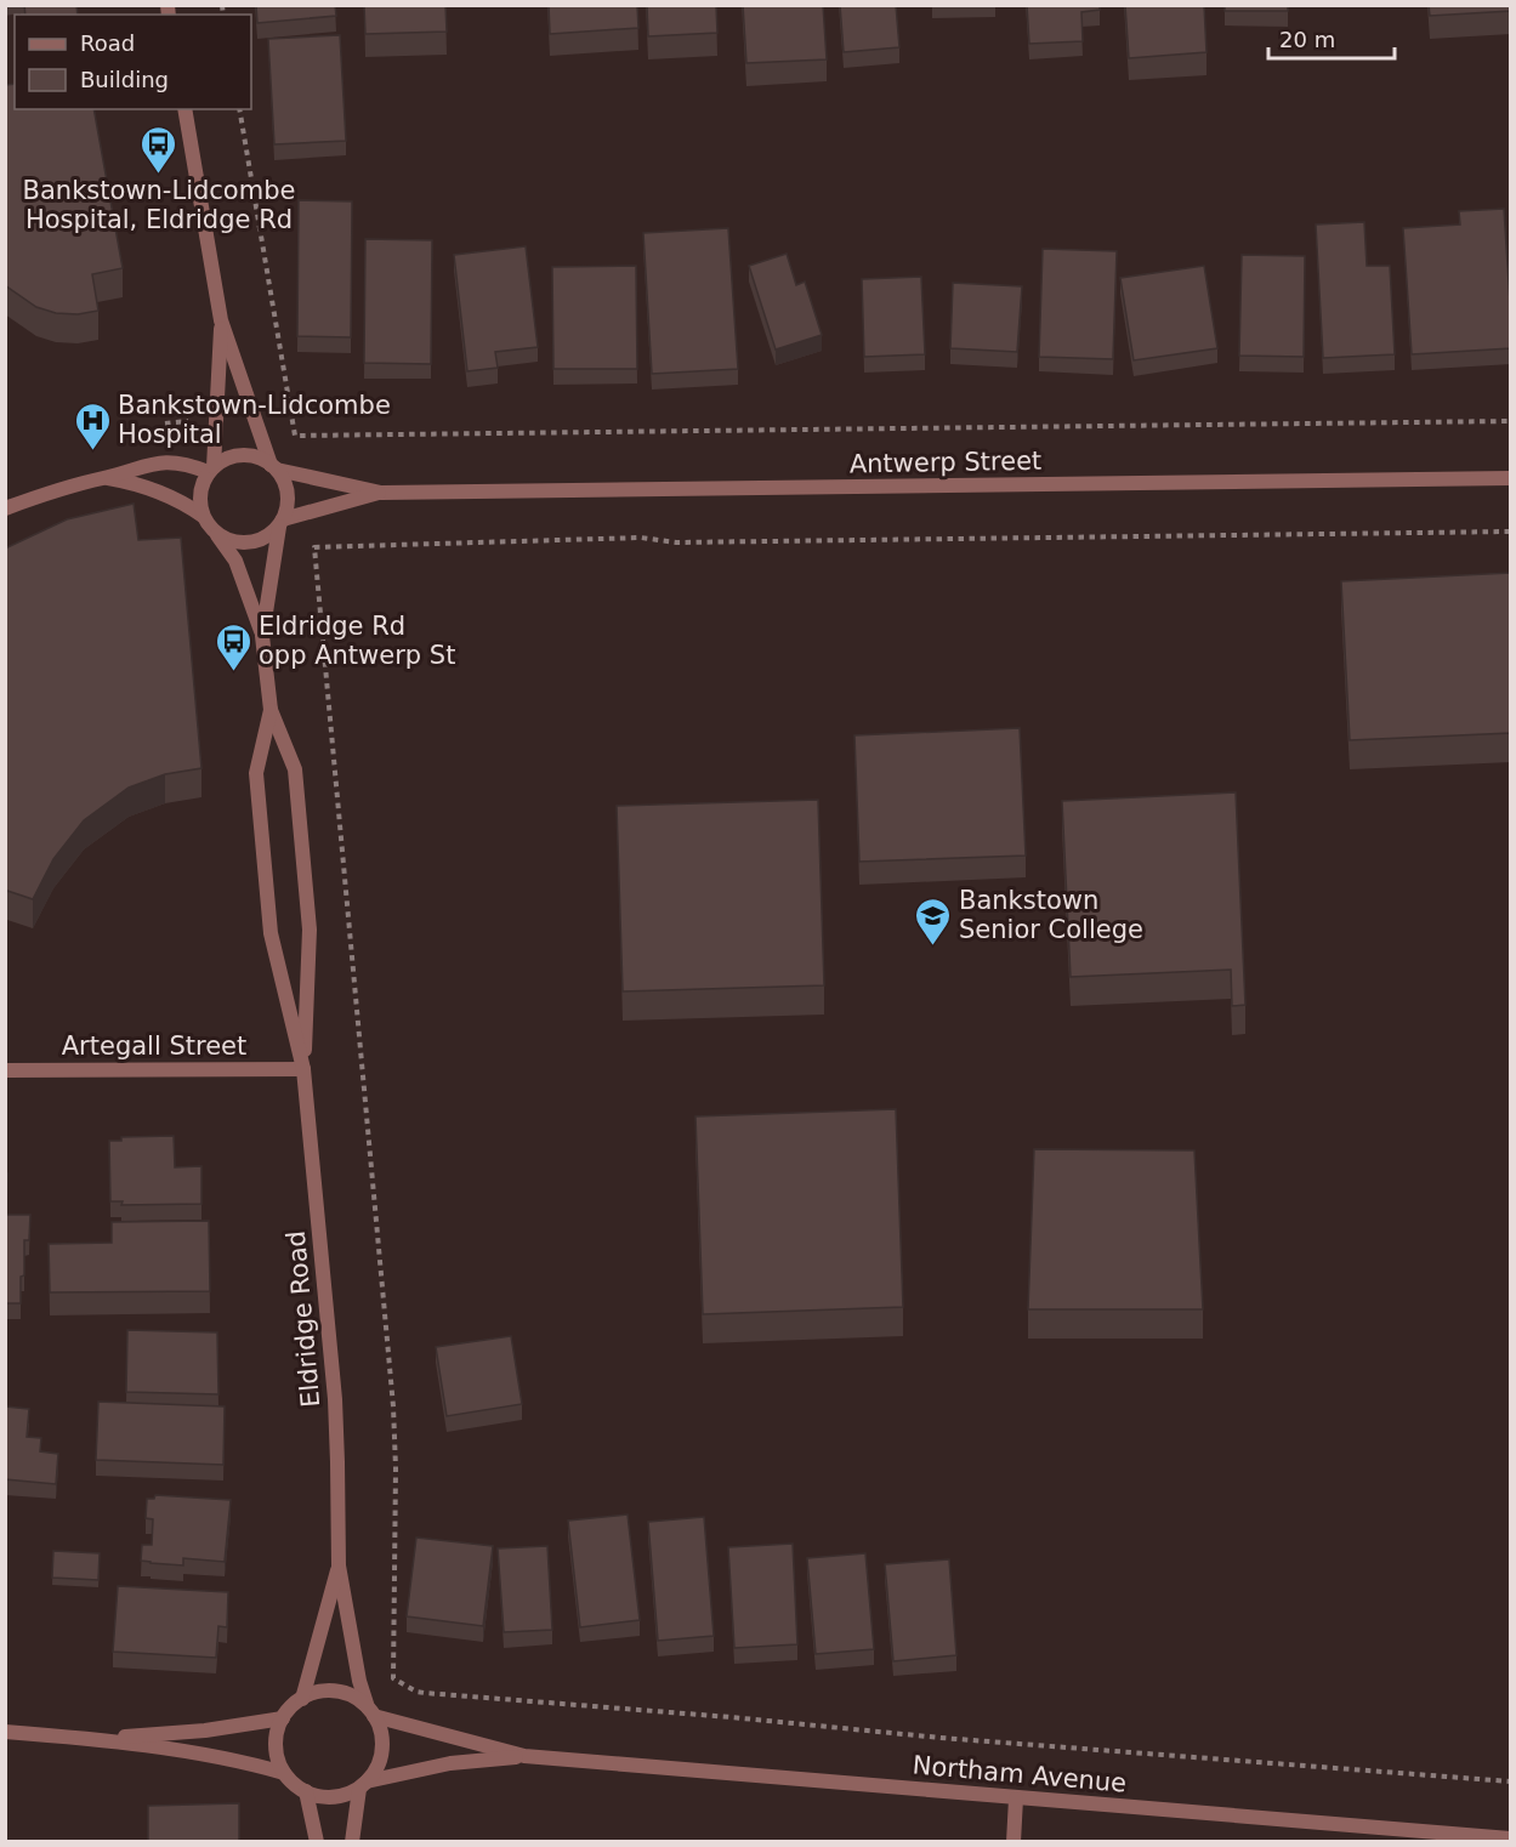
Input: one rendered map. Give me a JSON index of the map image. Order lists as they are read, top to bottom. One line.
{"streets":{"street":["Antwerp Street","Artegall Street","Eldridge Road","Northam Avenue"]},"crossings":[["Antwerp Street","Eldridge Road"],["Artegall Street","Eldridge Road"],["Eldridge Road","Northam Avenue"]],"places":{"bus stop":["Bankstown-Lidcombe Hospital, Eldridge Rd","Eldridge Rd opp Antwerp St"],"hospital":["Bankstown-Lidcombe Hospital"],"school or university":["Bankstown Senior College"]},"legend":["Road","Building"],"scale_bar":"20 m"}
